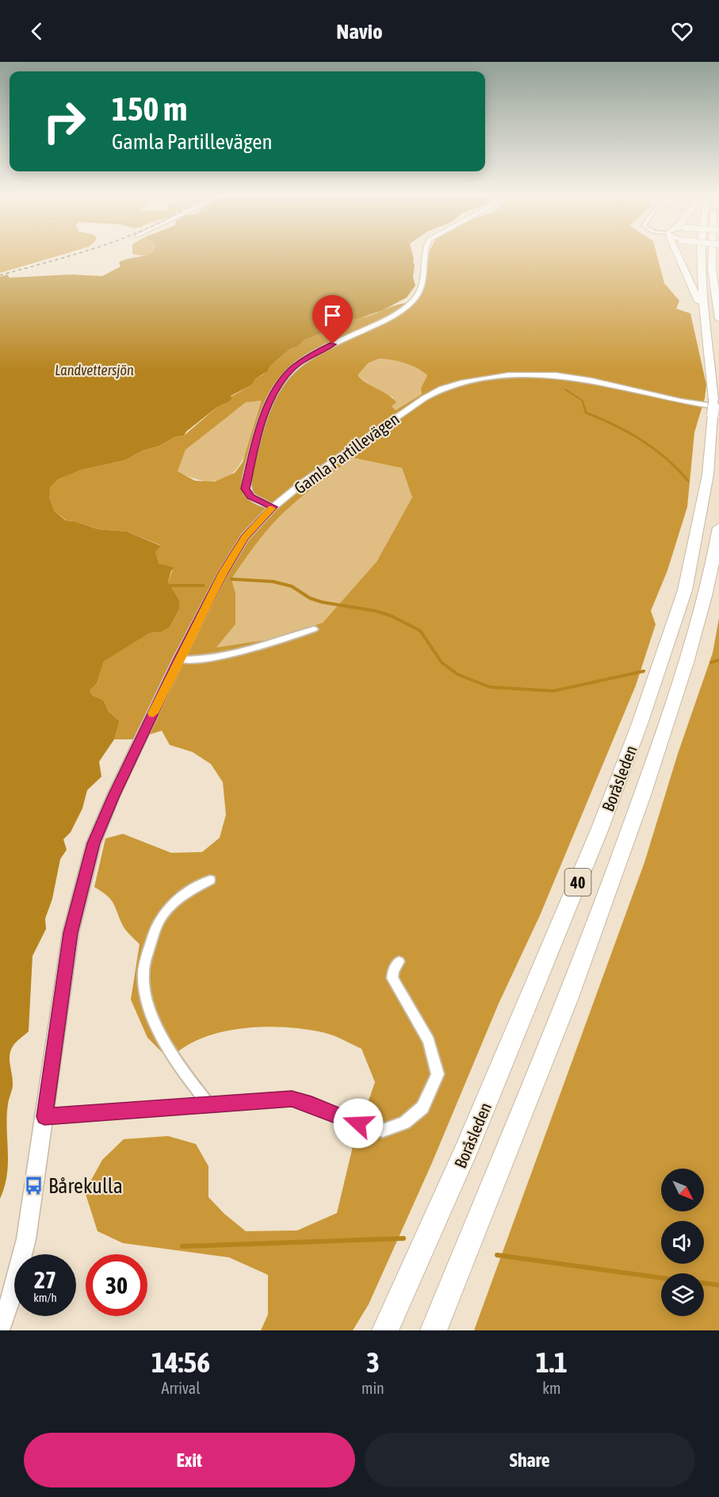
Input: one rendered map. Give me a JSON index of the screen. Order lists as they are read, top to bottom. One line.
{"streets":{"highway":["Boråsleden","40"],"street":["Gamla Partillevägen"]},"crossings":[["Gamla Partillevägen","Boråsleden"]],"water":["Landvettersjön"],"places":{"bus stop":["Bårekulla"]},"north":"bottom right","page":{"header":"Navio","turn":["150 m","Gamla Partillevägen"],"speed":"27 km/h","limit":"30","eta":["14:56","Arrival","3","min","1.1","km"],"buttons":["Exit","Share"]}}
